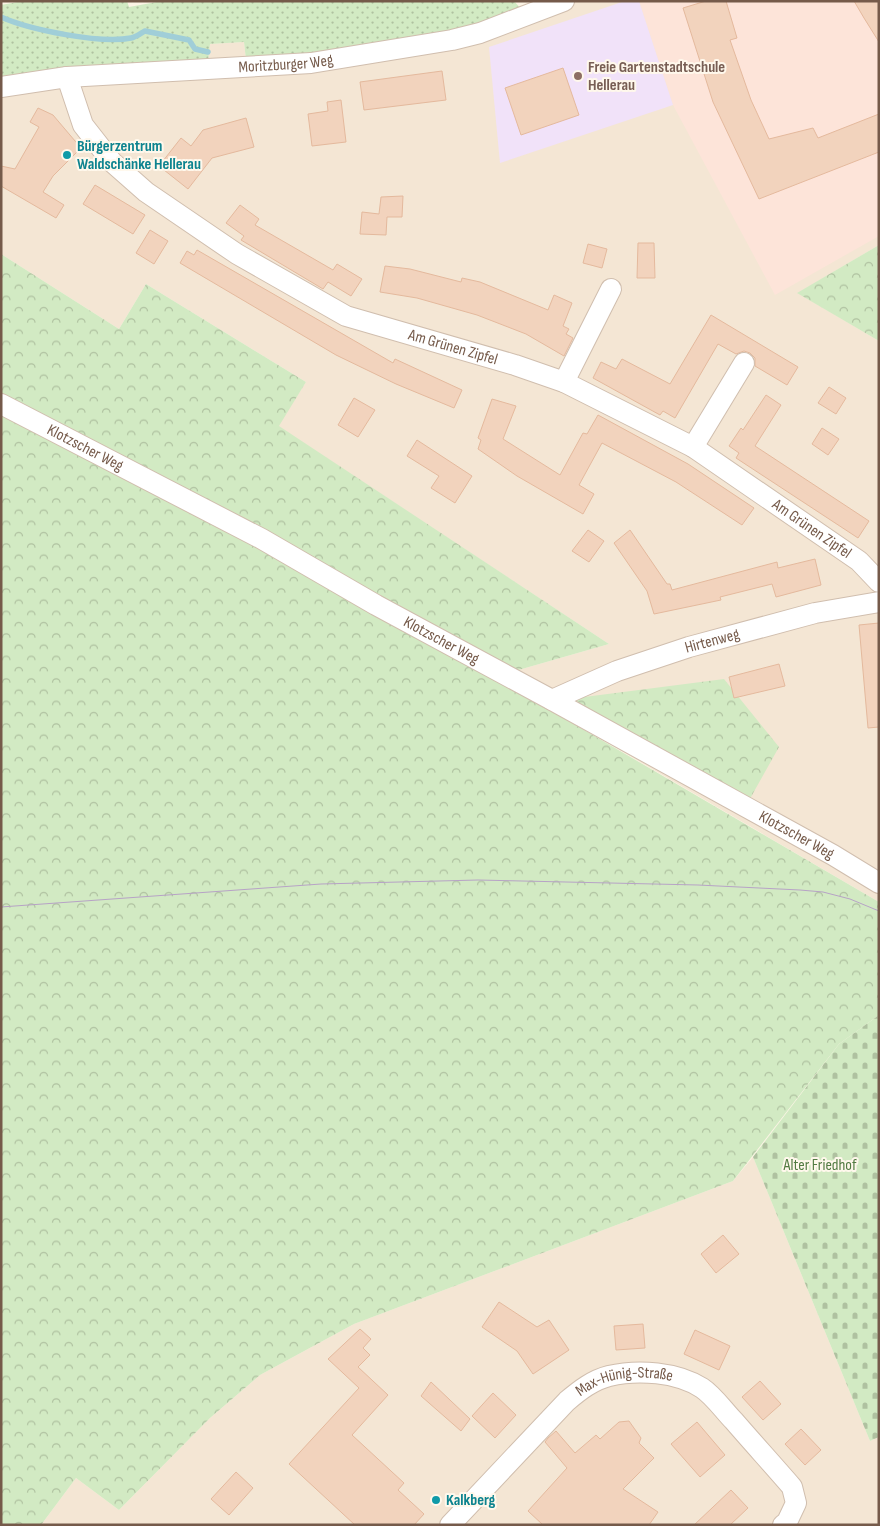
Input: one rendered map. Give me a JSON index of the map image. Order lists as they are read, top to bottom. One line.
{"streets":{"street":["Moritzburger Weg","Am Grünen Zipfel","Klotzscher Weg","Hirtenweg","Max-Hünig-Straße"]},"crossings":[["Moritzburger Weg","Am Grünen Zipfel"],["Klotzscher Weg","Hirtenweg"]],"parks":["Alter Friedhof"],"places":["Freie Gartenstadtschule Hellerau","Bürgerzentrum Waldschänke Hellerau","Kalkberg"]}
